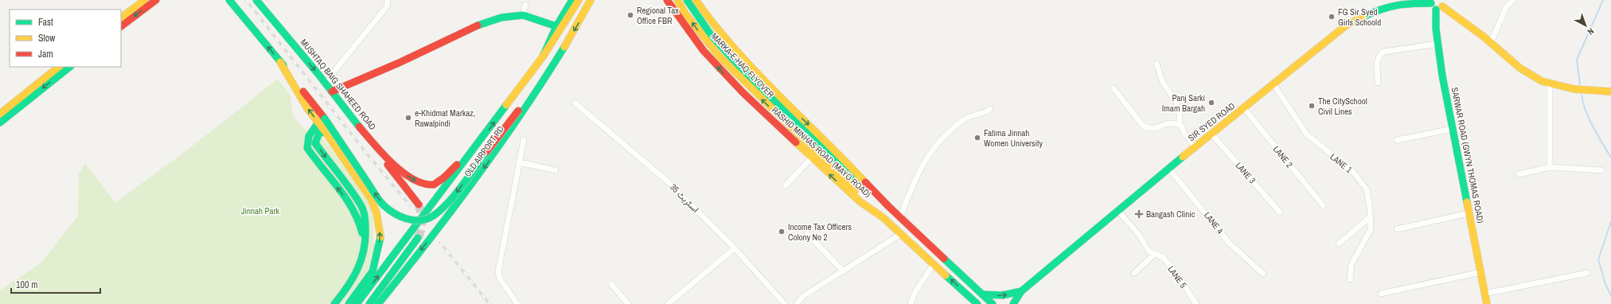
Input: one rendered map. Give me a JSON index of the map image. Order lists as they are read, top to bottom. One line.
{"streets":{"main road":["MARKA-E-HAQ FLYOVER","MUSHTAQ BAIG SHAHEED ROAD","SIR SYED ROAD","OLD AIRPORT RD","RASHID MINHAS ROAD (MAYO ROAD)","SARWAR ROAD (GWYN THOMAS ROAD)"],"street":["LANE 2","LANE 1","LANE 3","اسٹریٹ 35","LANE 4","LANE 5"]},"crossings":[["MARKA-E-HAQ FLYOVER","RASHID MINHAS ROAD (MAYO ROAD)"],["MUSHTAQ BAIG SHAHEED ROAD","OLD AIRPORT RD"],["SIR SYED ROAD","RASHID MINHAS ROAD (MAYO ROAD)"],["SIR SYED ROAD","LANE 2"],["SIR SYED ROAD","LANE 1"],["SIR SYED ROAD","LANE 3"],["SIR SYED ROAD","LANE 4"],["SIR SYED ROAD","LANE 5"]],"parks":["Jinnah Park"],"places":{"other":["Regional Tax Office FBR","FG Sir Syed Girls Schoold","Panj Sarki Imam Bargah","The CitySchool Civil Lines","e-Khidmat Markaz, Rawalpindi","Fatima Jinnah Women University","Income Tax Officers Colony No 2"],"health":["Bangash Clinic"]},"legend":["Fast","Slow","Jam"],"scale_bar":"100 m","north":"bottom right"}
